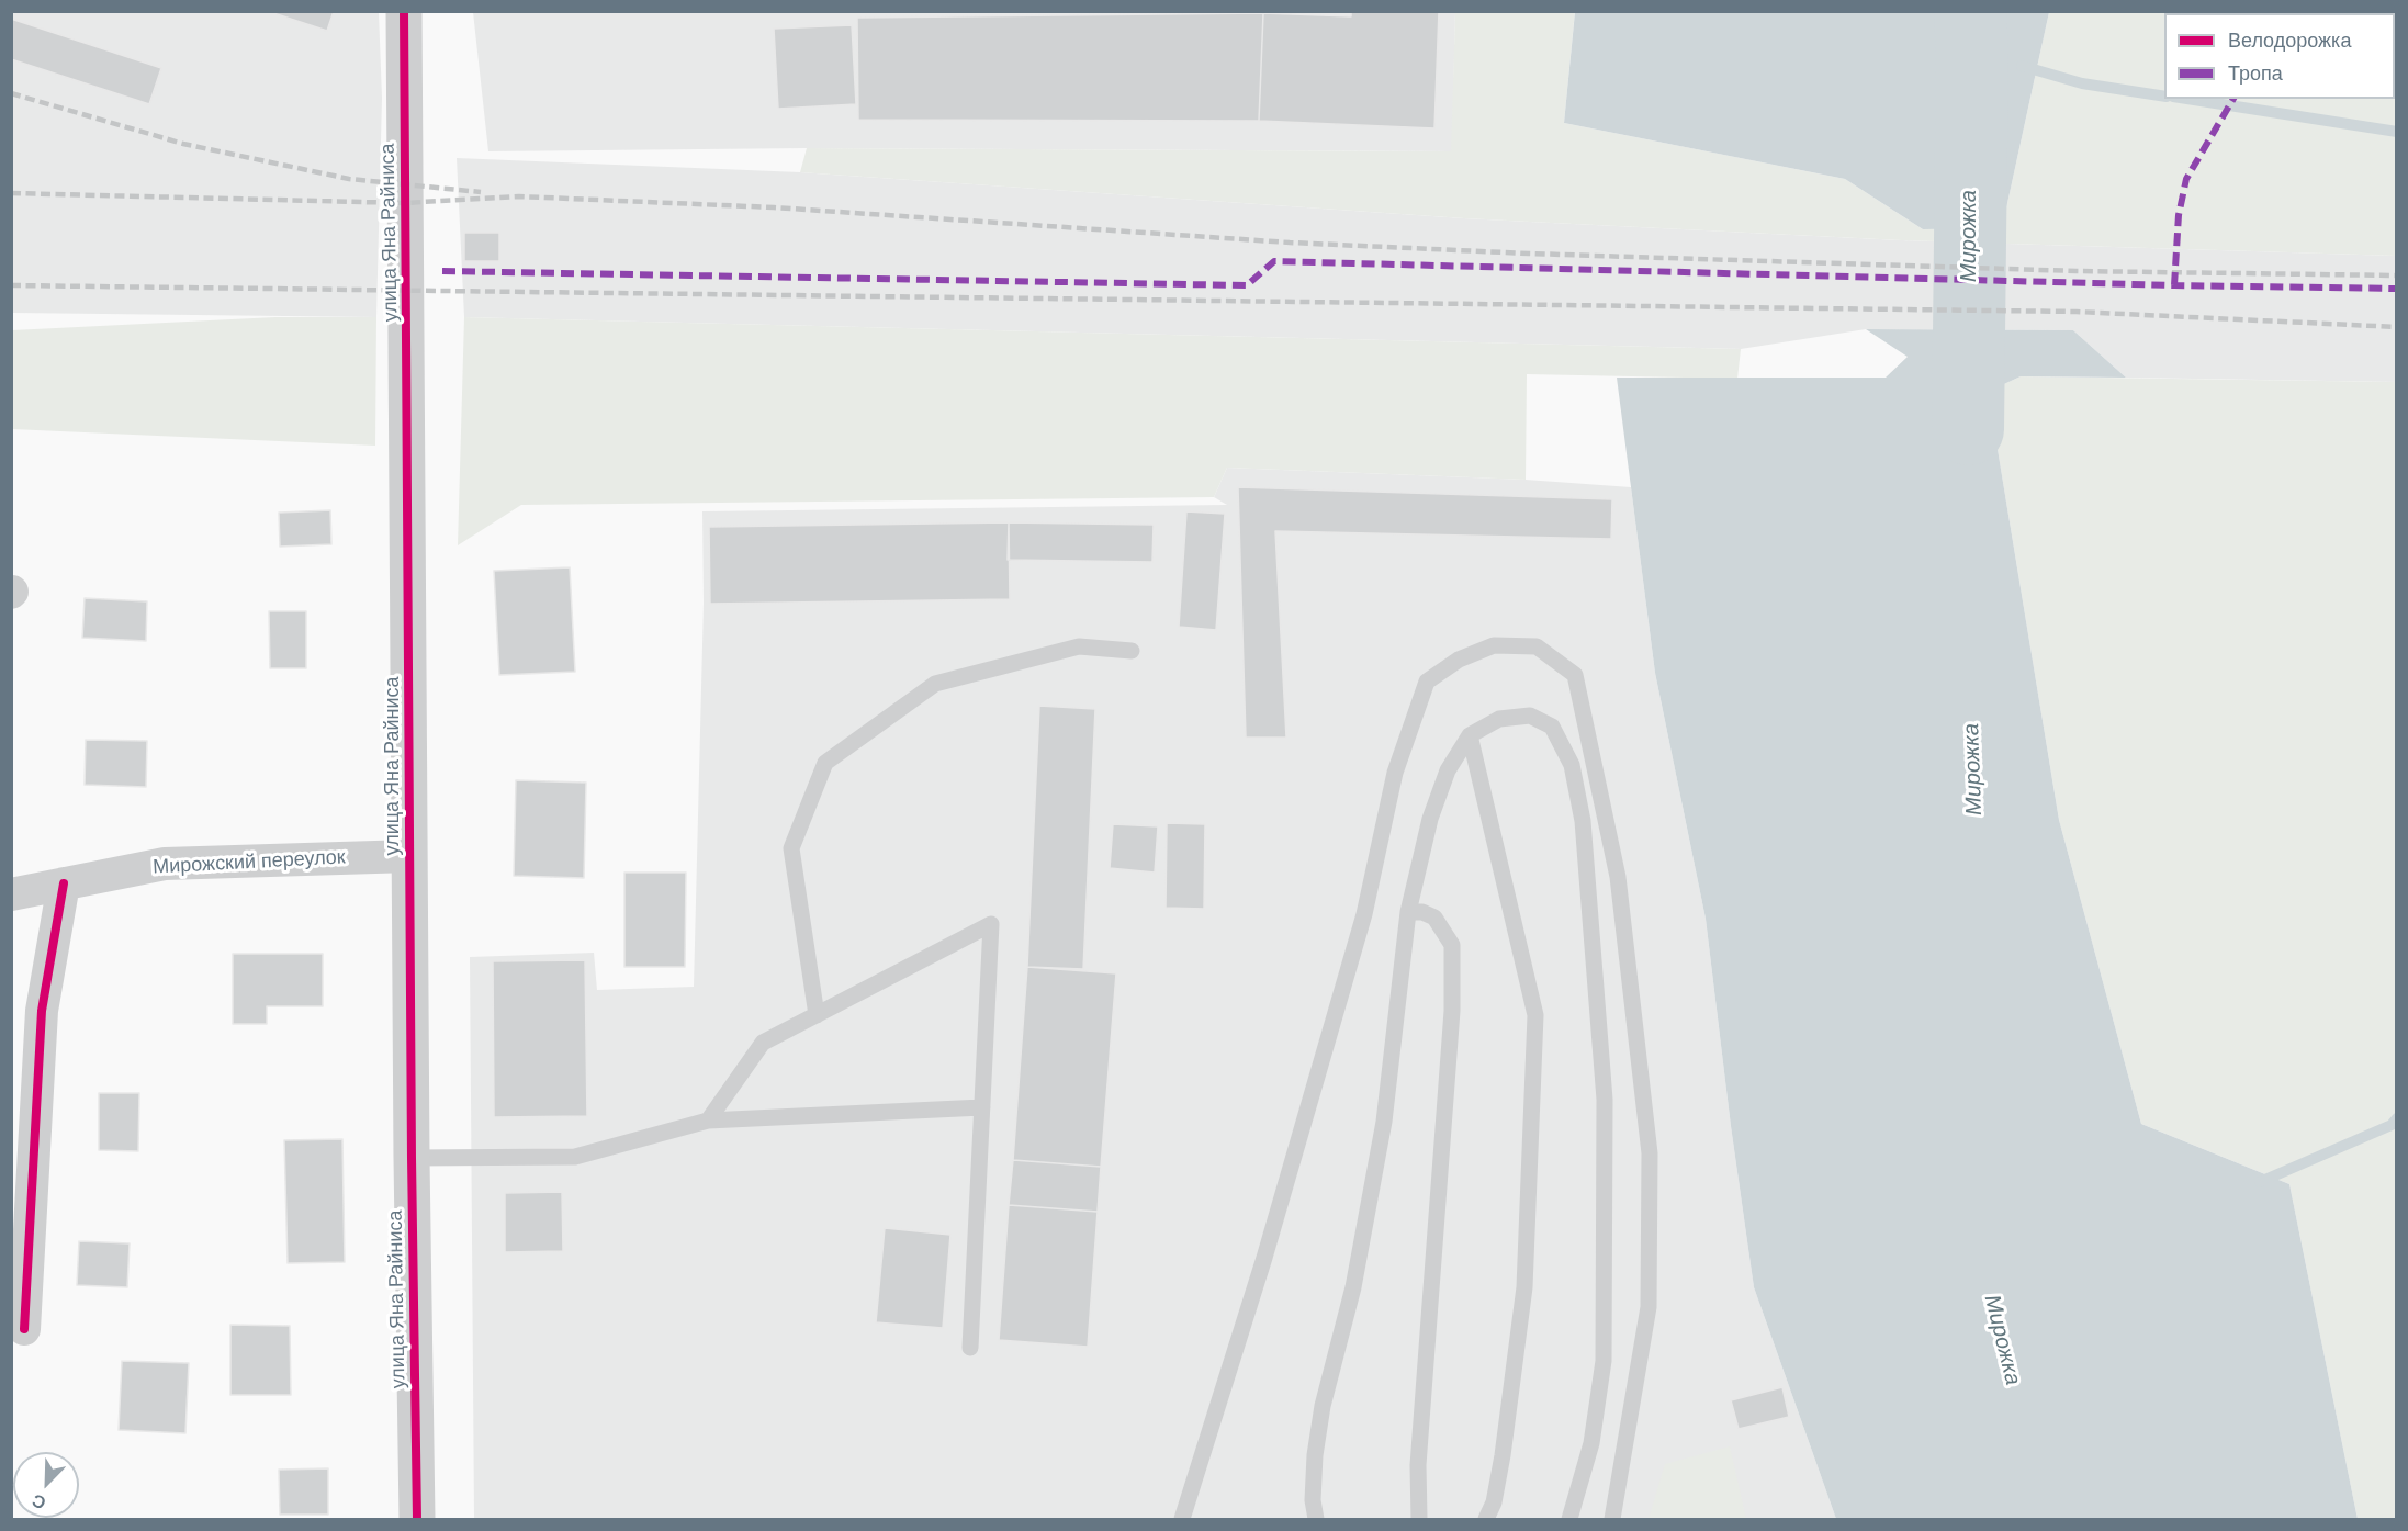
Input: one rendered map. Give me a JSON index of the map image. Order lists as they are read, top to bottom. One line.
{"streets":{"street":["улица Яна Райниса","Мирожский переулок"]},"crossings":[["улица Яна Райниса","Мирожский переулок"]],"water":["Мирожка"],"legend":["Велодорожка","Тропа"],"north":"bottom left"}
